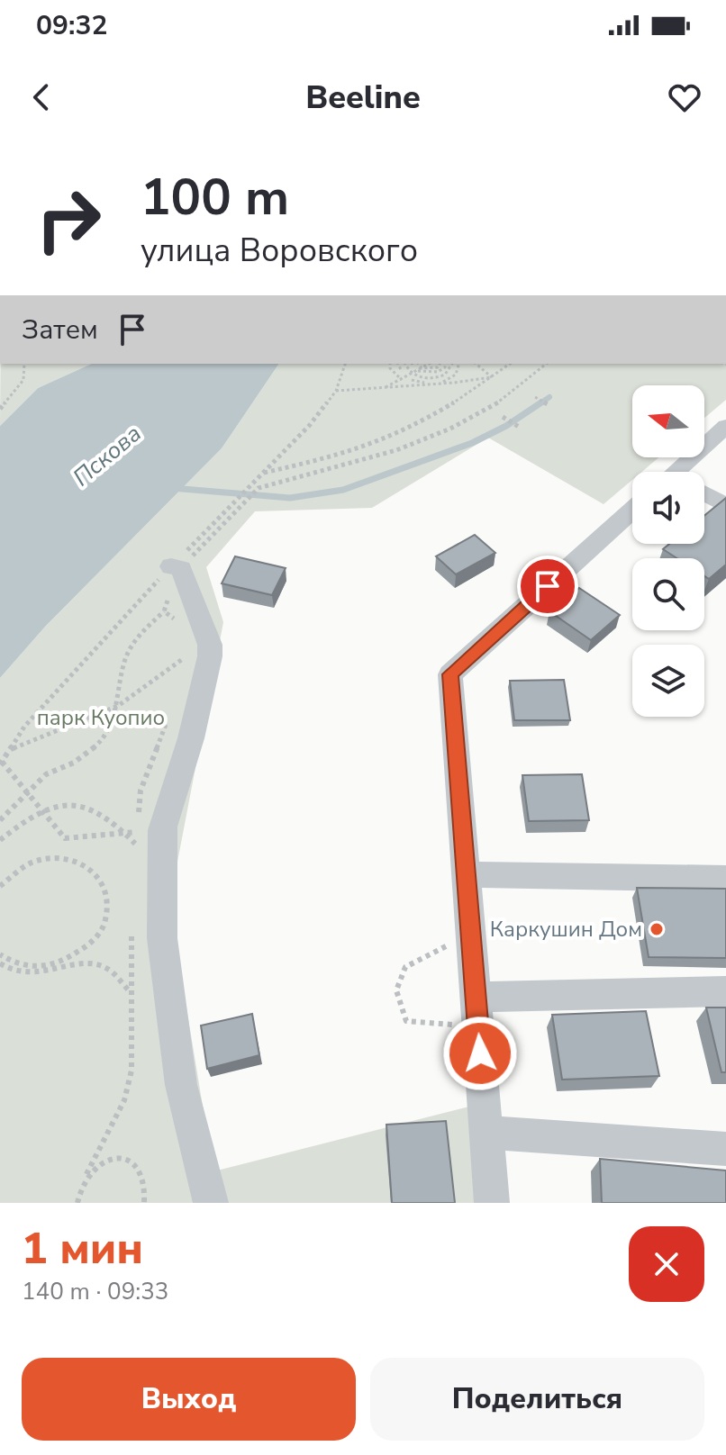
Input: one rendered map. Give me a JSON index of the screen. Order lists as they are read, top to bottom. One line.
{"water":["Пскова"],"parks":["парк Куопио"],"places":["Каркушин Дом"],"north":"left","page":{"status":"09:32","header":"Beeline","turn":["100 m","улица Воровского"],"then":"Затем","heading":["1 мин","140 m · 09:33"],"buttons":["Выход","Поделиться"]}}
